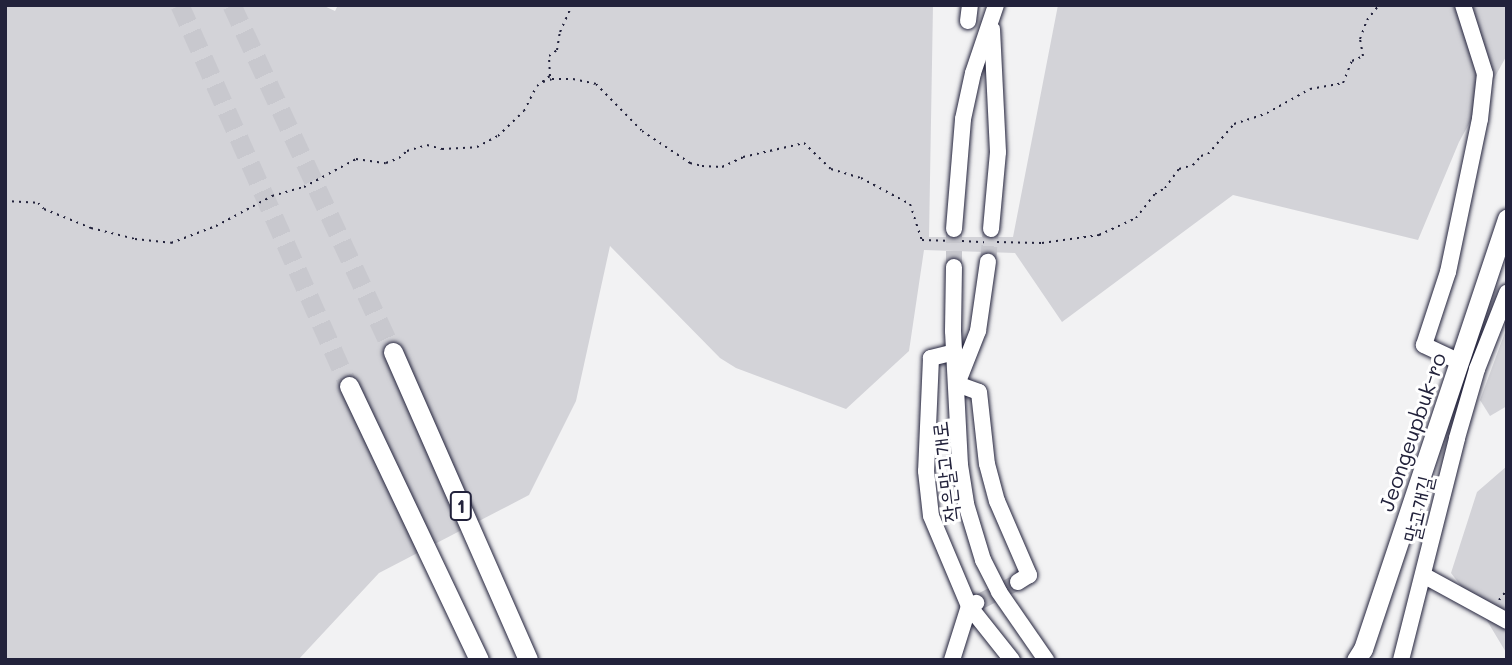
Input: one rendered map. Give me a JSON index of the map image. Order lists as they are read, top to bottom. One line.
{"streets":{"main road":["Jeongeupbuk-ro","1"],"street":["작은말고개로","말고개길"]}}
